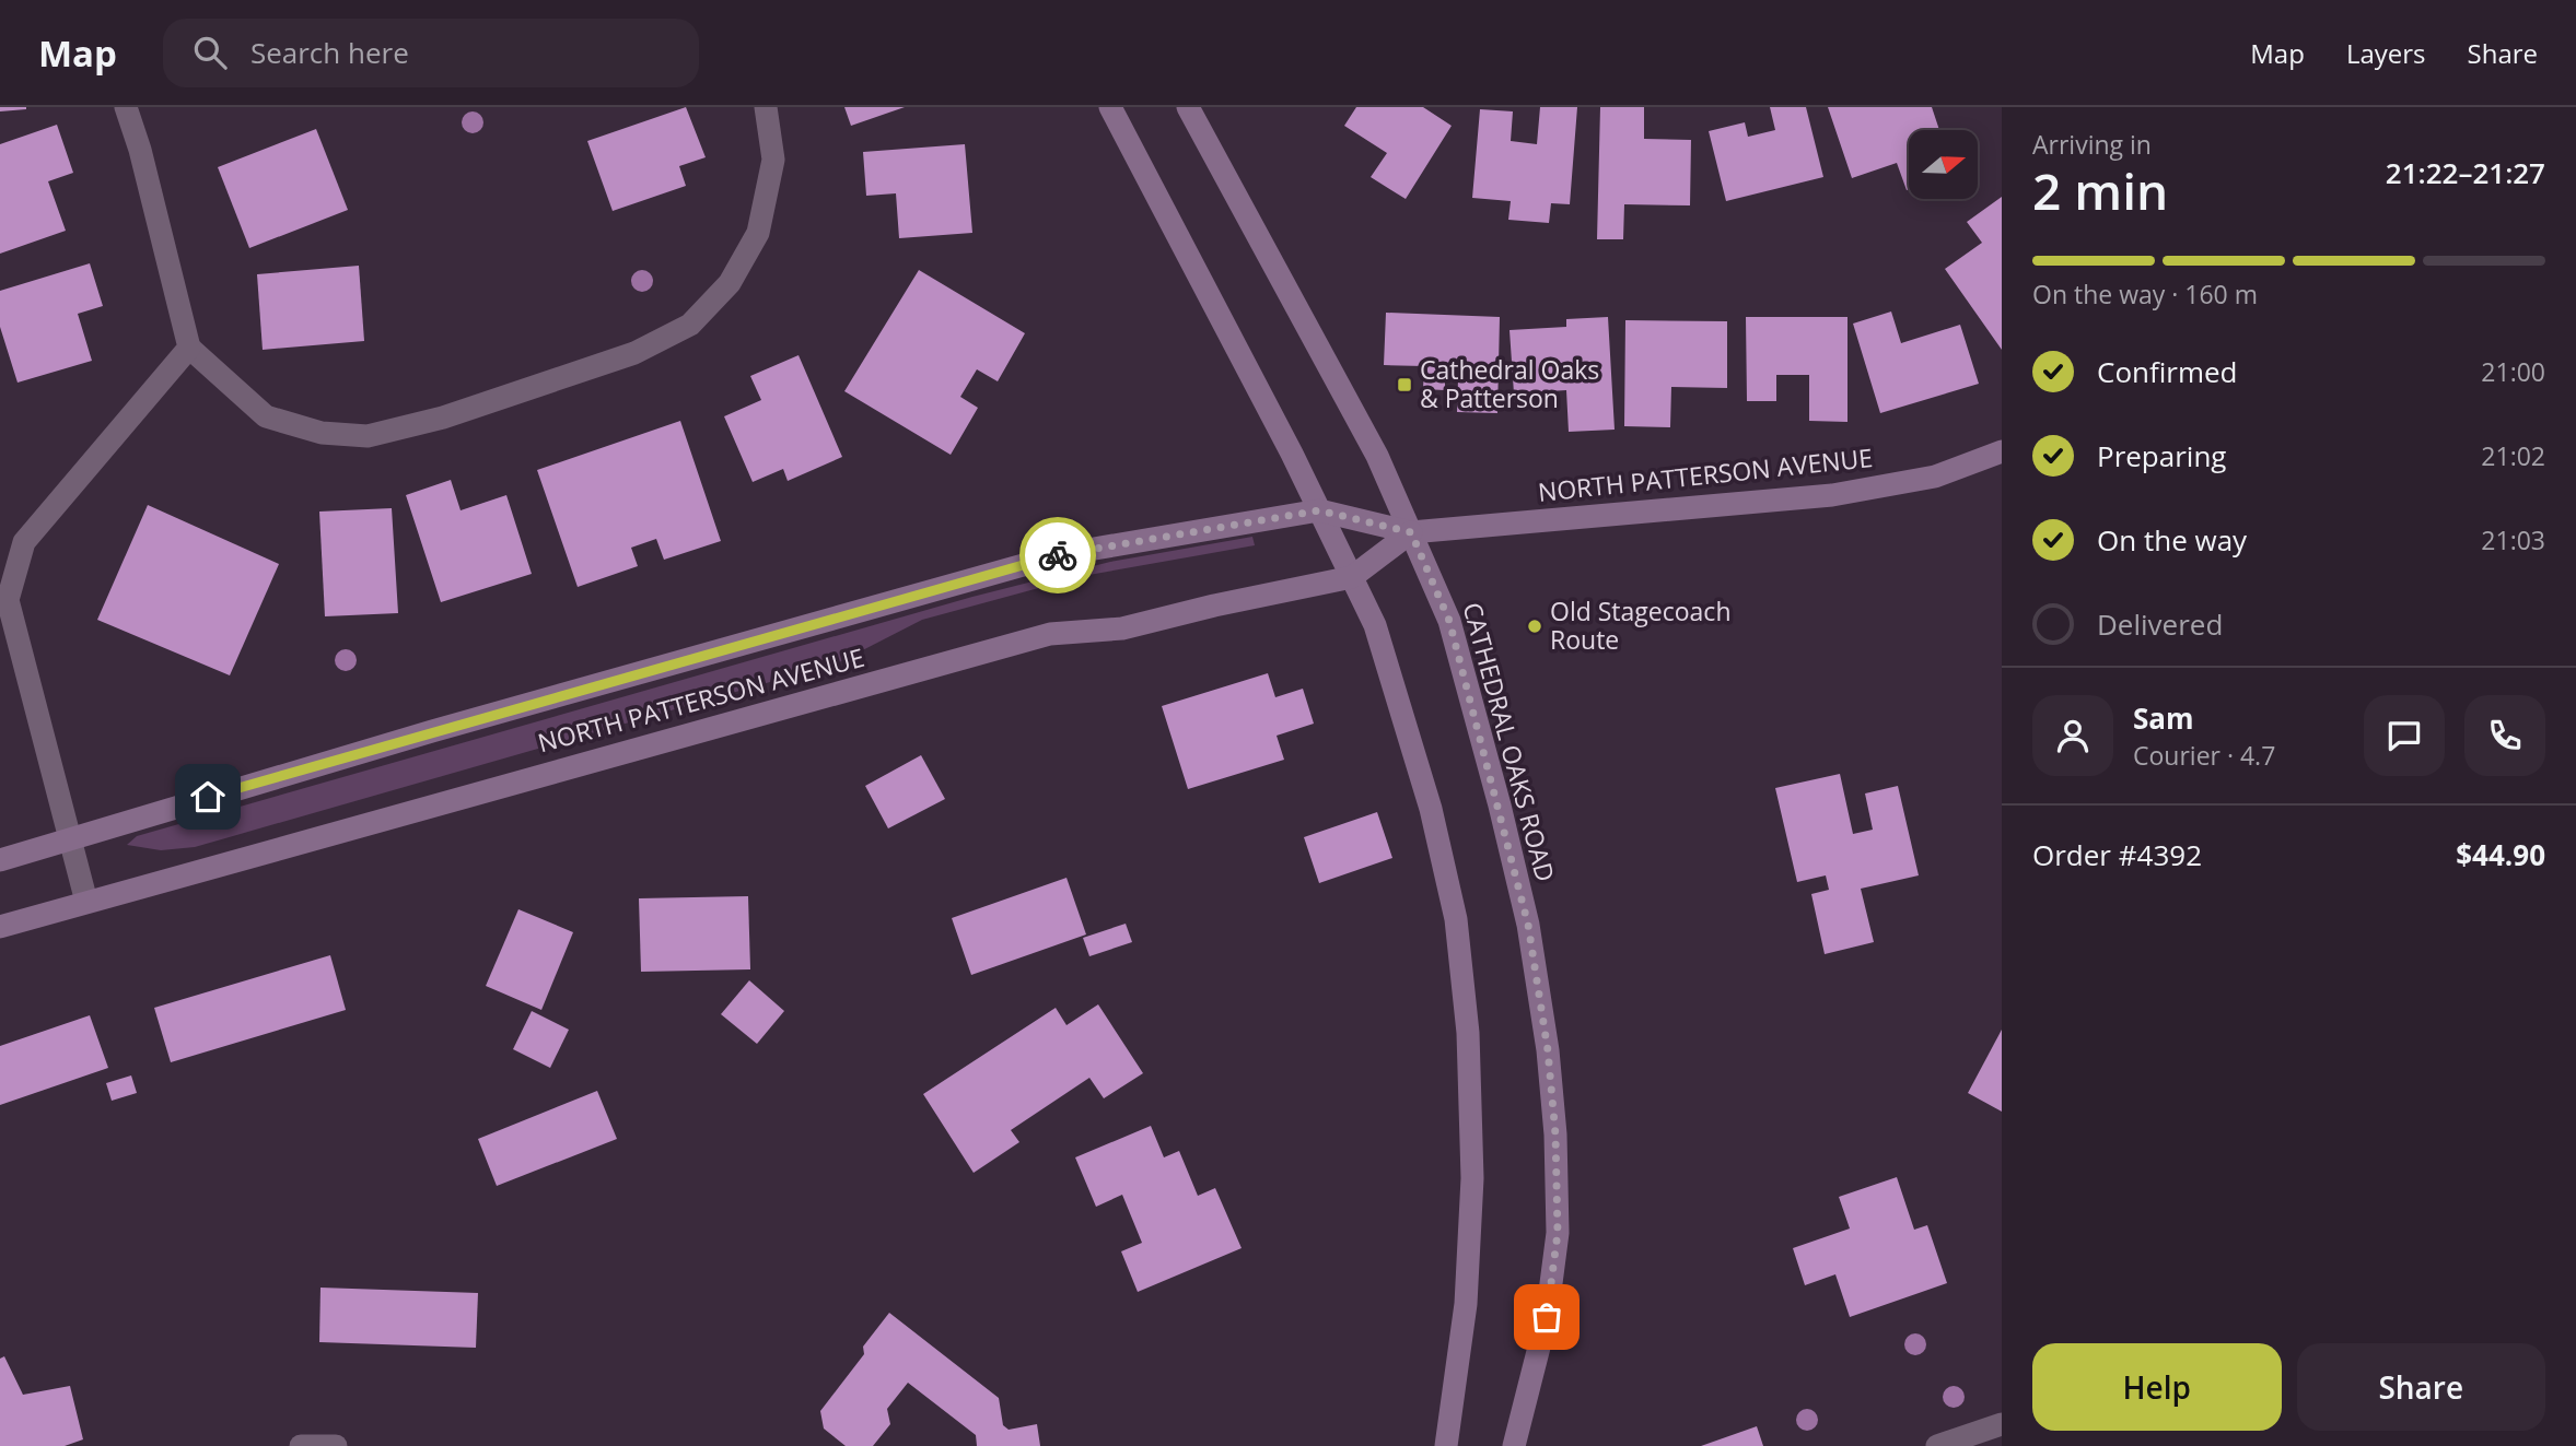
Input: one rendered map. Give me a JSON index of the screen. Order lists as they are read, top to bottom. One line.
{"streets":{"main road":["NORTH PATTERSON AVENUE","CATHEDRAL OAKS ROAD"]},"crossings":[["NORTH PATTERSON AVENUE","CATHEDRAL OAKS ROAD"]],"places":{"transit":["Cathedral Oaks & Patterson"],"other":["Old Stagecoach Route"]},"north":"right","page":{"header":"Map","search":"Search here","nav":["Map","Layers","Share"],"heading":["2 min","Arriving in","21:22–21:27"],"panel":["Sam","Courier · 4.7","Order #4392","$44.90"],"bar":"On the way · 160 m","list":[["Confirmed","21:00"],["Preparing","21:02"],["On the way","21:03"],"Delivered"],"buttons":["Help","Share"]}}
